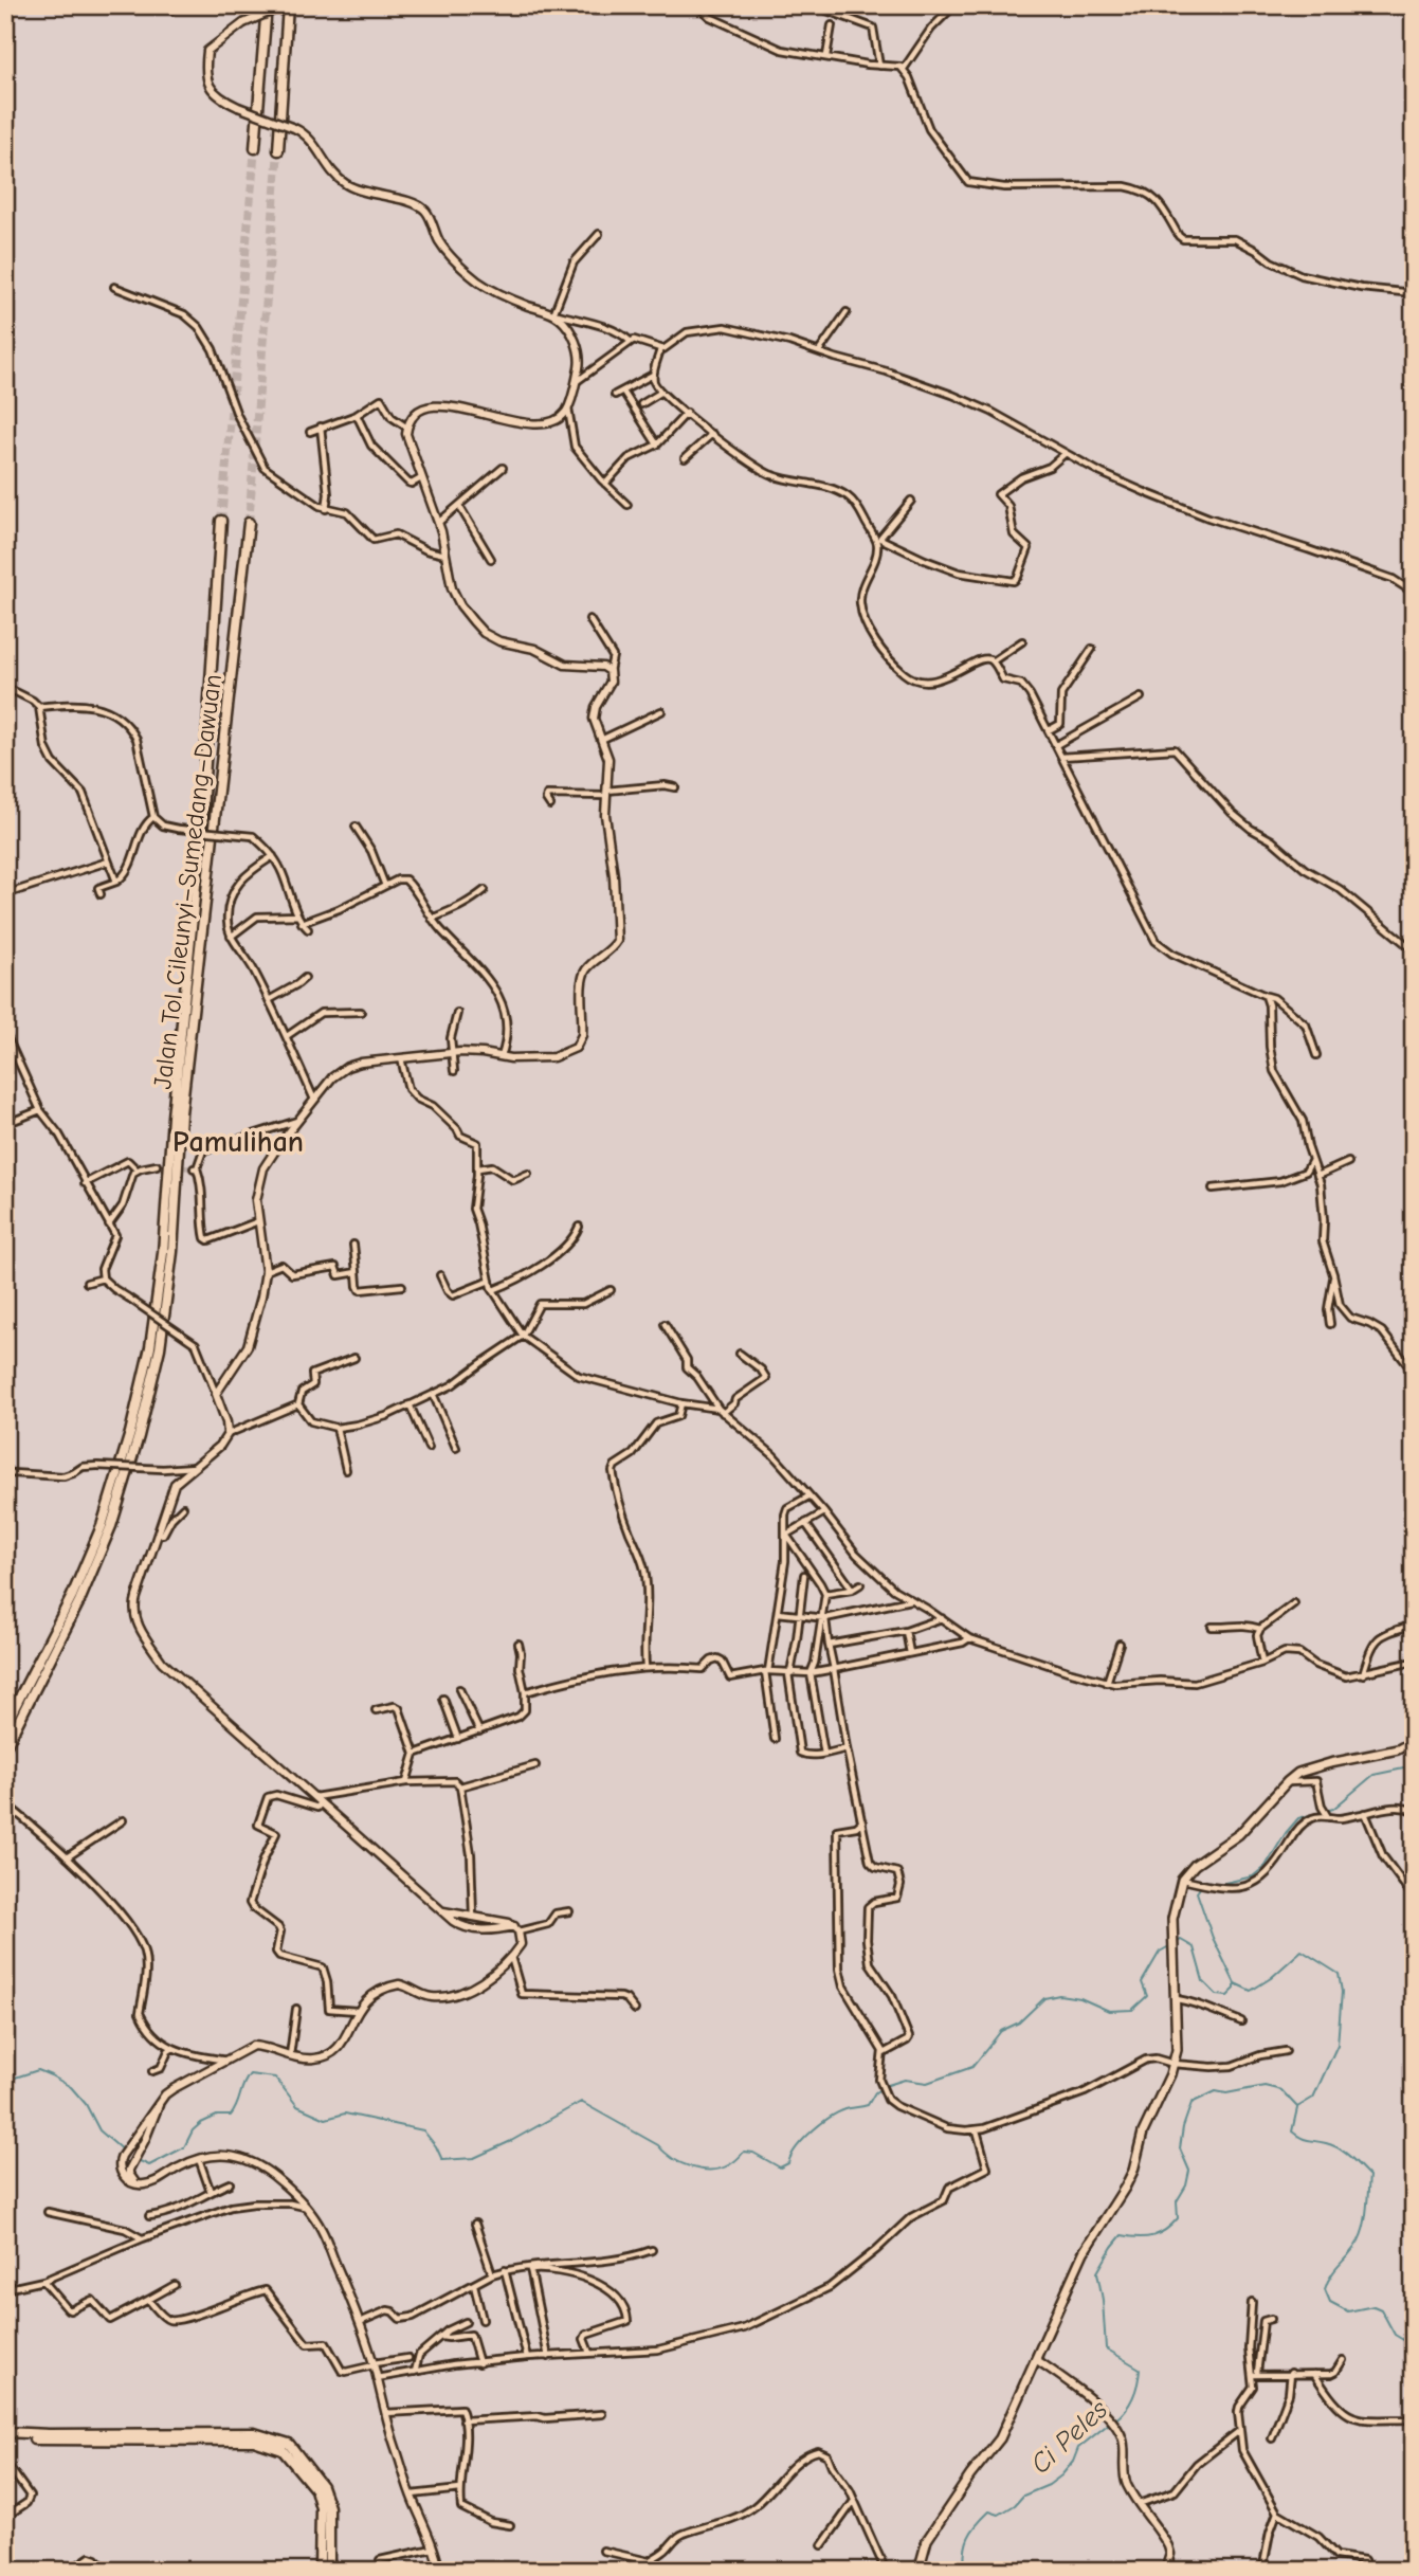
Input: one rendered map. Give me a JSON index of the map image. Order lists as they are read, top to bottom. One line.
{"streets":{"highway":["Jalan Tol Cileunyi–Sumedang–Dawuan"]},"districts":["Pamulihan"],"water":["Ci Peles"]}
